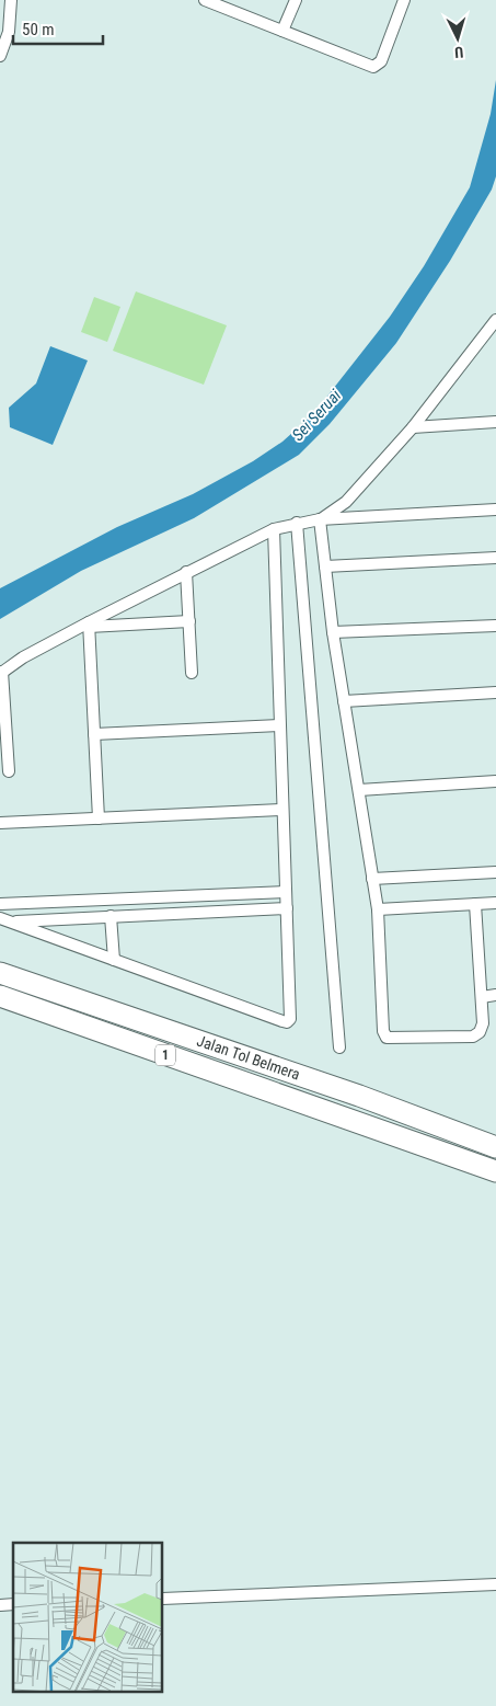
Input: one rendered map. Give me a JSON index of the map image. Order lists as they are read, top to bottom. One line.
{"streets":{"highway":["1","Jalan Tol Belmera"]},"water":["Sei Seruai"],"scale_bar":"50 m","north":"bottom"}
